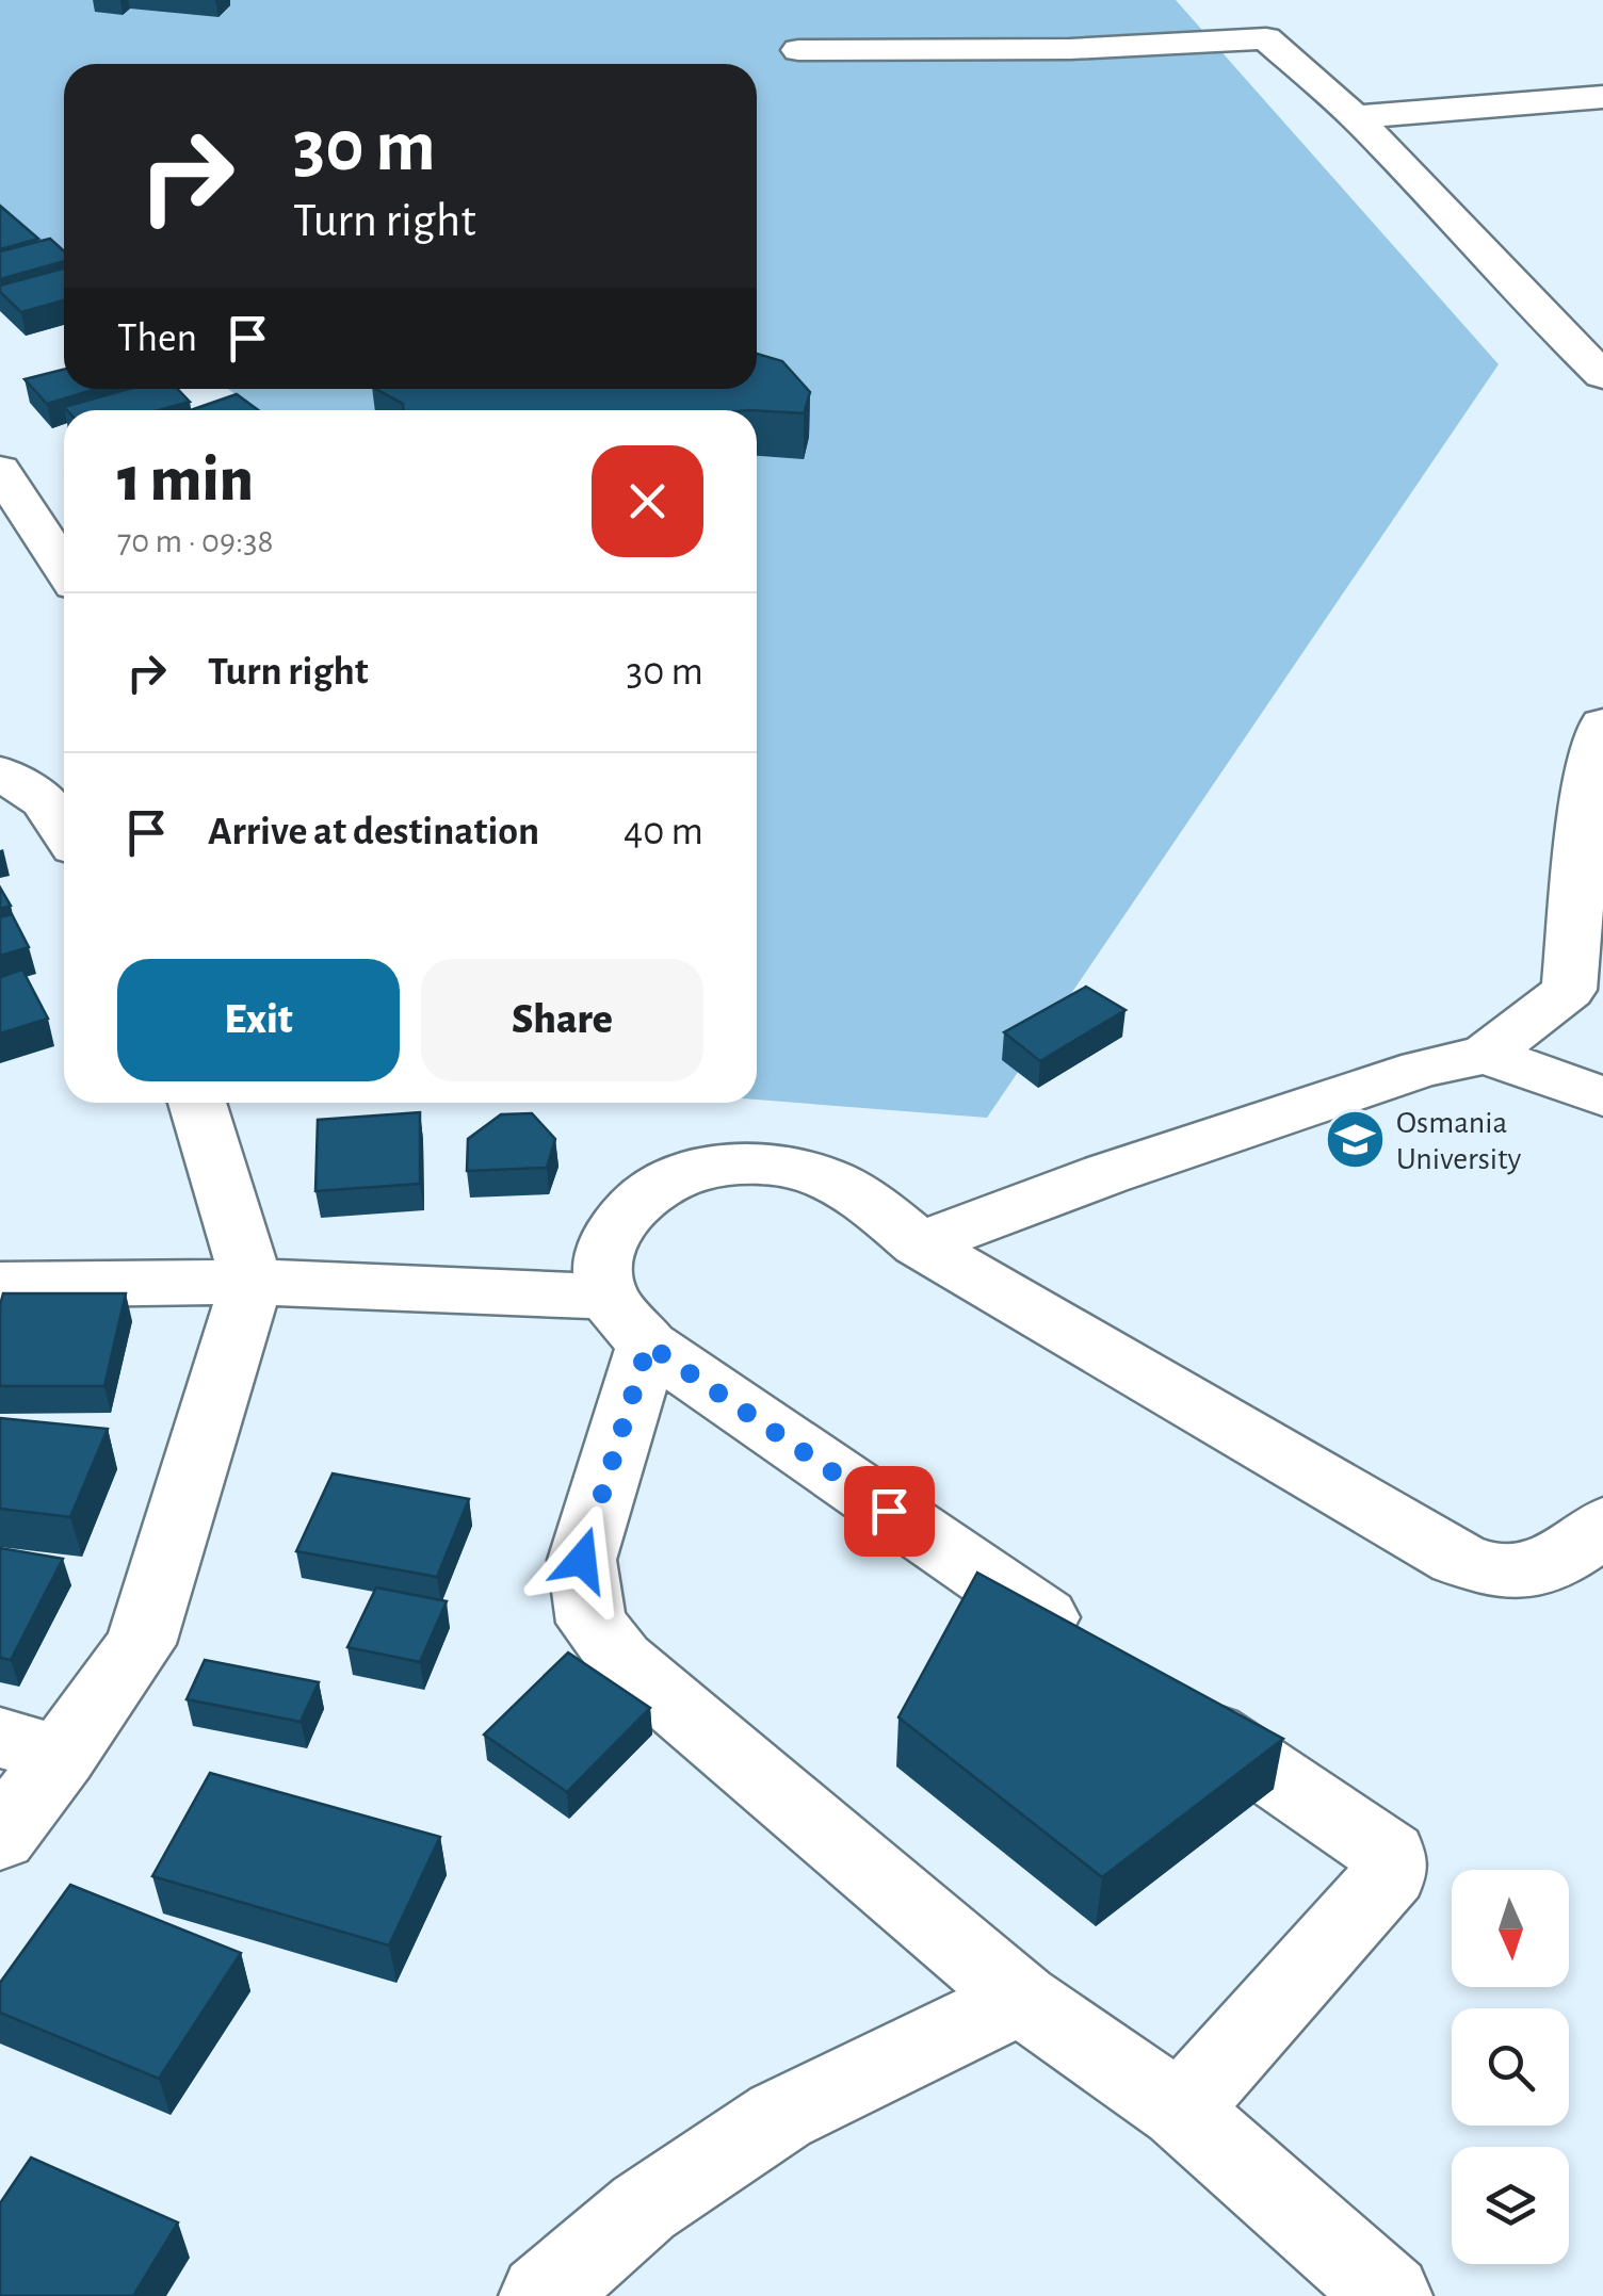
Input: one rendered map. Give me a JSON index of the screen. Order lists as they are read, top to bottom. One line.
{"places":{"school or university":["Osmania University"]},"north":"bottom","page":{"turn":["30 m","Turn right"],"then":"Then","heading":["1 min","70 m · 09:38"],"list":[{"name":"Turn right","value":"30 m"},{"name":"Arrive at destination","value":"40 m"}],"buttons":["Exit","Share"]}}
